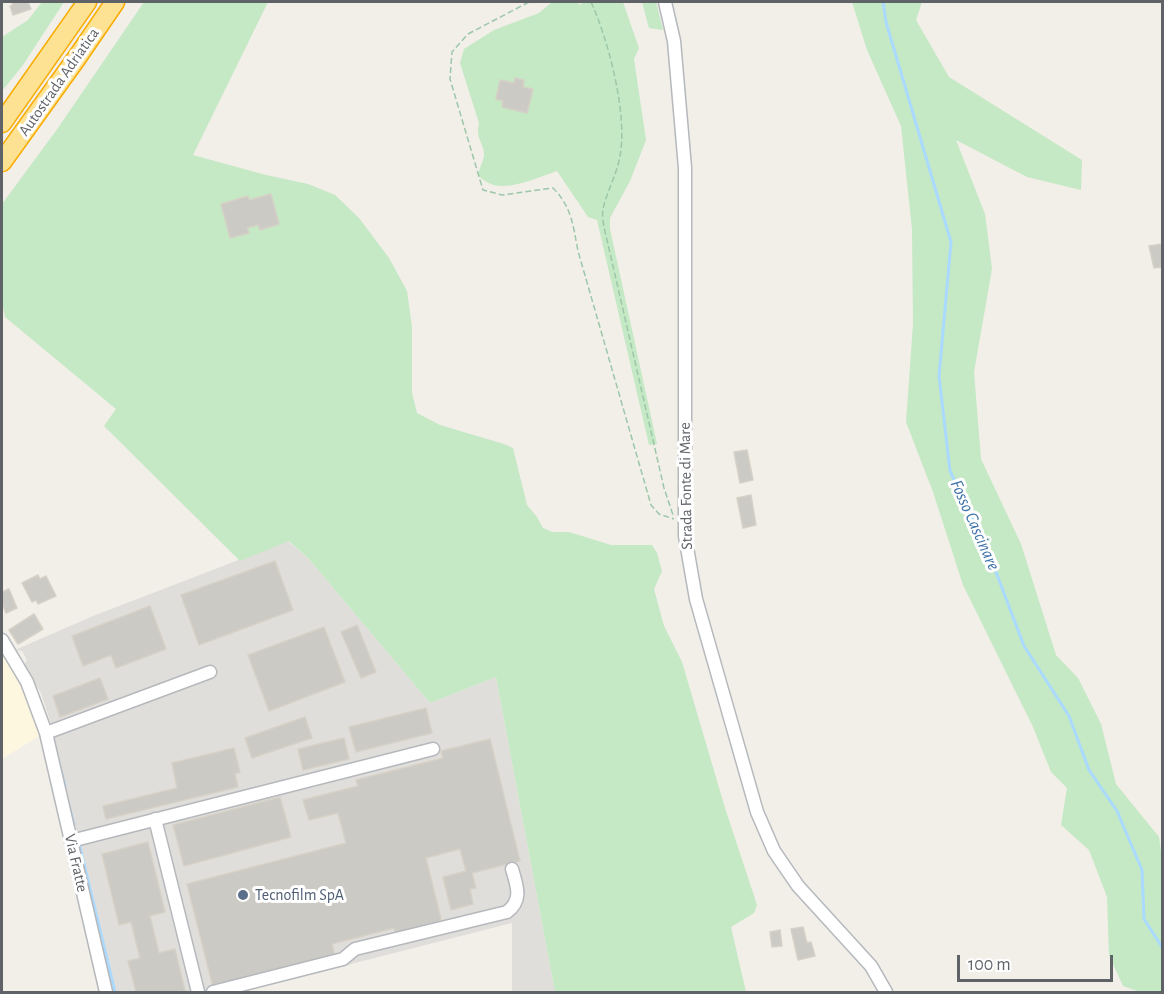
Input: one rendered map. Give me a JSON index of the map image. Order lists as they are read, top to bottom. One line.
{"streets":{"highway":["Autostrada Adriatica"],"street":["Strada Fonte di Mare","Via Fratte"]},"water":["Fosso Cascinare"],"places":["Tecnofilm SpA"],"scale_bar":"100 m"}
